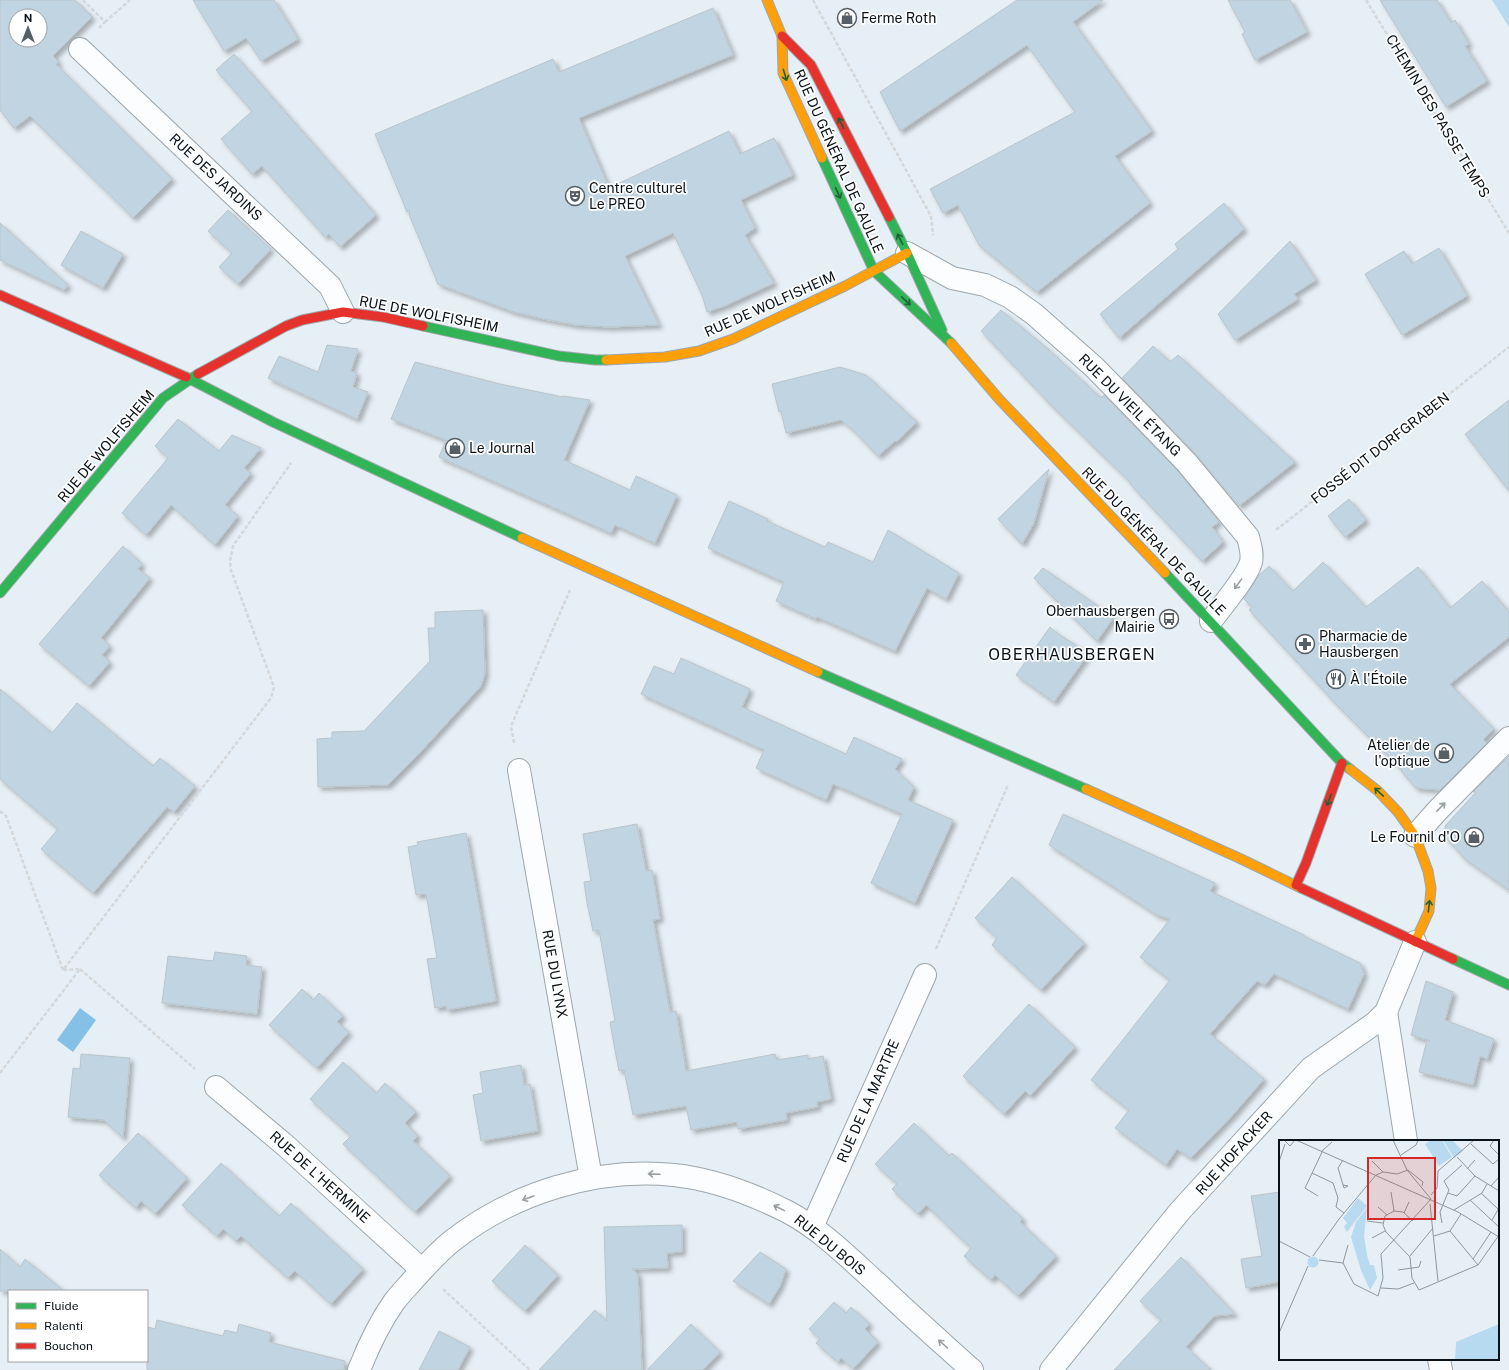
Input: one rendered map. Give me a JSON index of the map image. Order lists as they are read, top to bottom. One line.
{"streets":{"street":["RUE DU GÉNÉRAL DE GAULLE","RUE DES JARDINS","RUE DE WOLFISHEIM","RUE DU VIEIL ÉTANG","RUE DU LYNX","RUE DE LA MARTRE","RUE HOFACKER","RUE DE L'HERMINE","RUE DU BOIS"],"path":["CHEMIN DES PASSE TEMPS","FOSSÉ DIT DORFGRABEN"]},"crossings":[["RUE DU GÉNÉRAL DE GAULLE","RUE DE WOLFISHEIM"],["RUE DU GÉNÉRAL DE GAULLE","RUE DU VIEIL ÉTANG"],["RUE DU GÉNÉRAL DE GAULLE","RUE HOFACKER"],["RUE DES JARDINS","RUE DE WOLFISHEIM"],["RUE DU VIEIL ÉTANG","FOSSÉ DIT DORFGRABEN"],["RUE DU LYNX","RUE DU BOIS"],["RUE DE LA MARTRE","RUE DU BOIS"],["RUE DE L'HERMINE","RUE DU BOIS"]],"one_way":["RUE DU BOIS"],"districts":["OBERHAUSBERGEN"],"places":{"shop":["Ferme Roth","Le Journal","Atelier de l'optique","Le Fournil d'O"],"theatre":["Centre culturel Le PREO"],"bus stop":["Oberhausbergen Mairie"],"pharmacy":["Pharmacie de Hausbergen"],"restaurant":["À l'Étoile"]},"legend":["Fluide","Ralenti","Bouchon"],"north":"top"}
